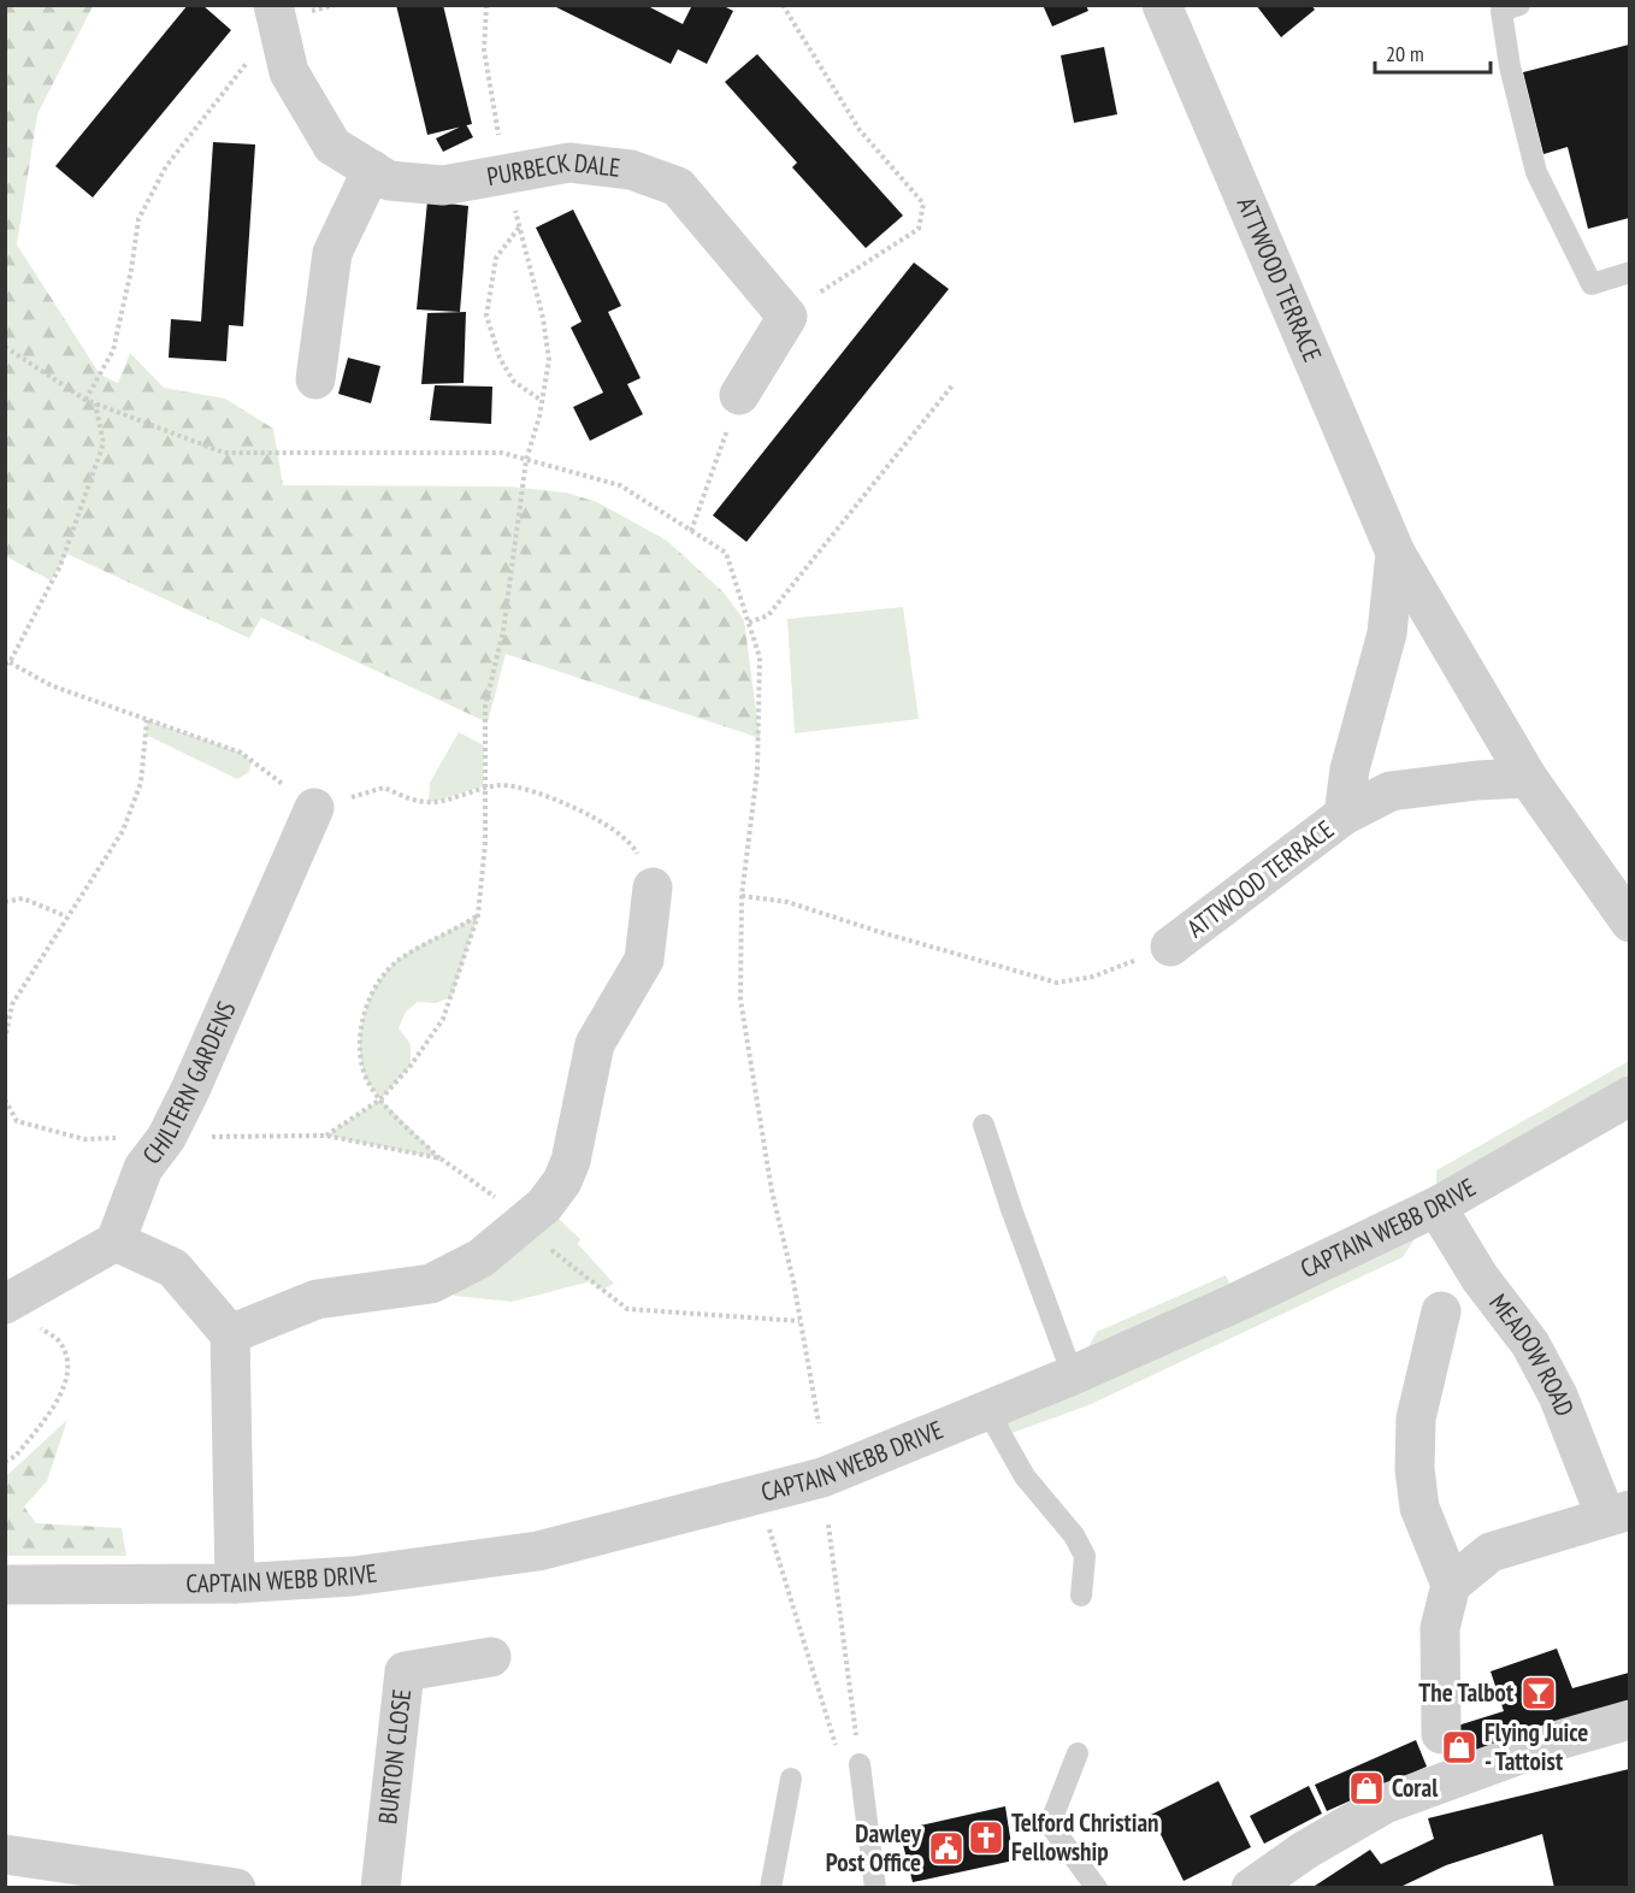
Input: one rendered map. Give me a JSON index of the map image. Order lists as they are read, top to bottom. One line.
{"streets":{"street":["PURBECK DALE","ATTWOOD TERRACE","CHILTERN GARDENS","CAPTAIN WEBB DRIVE","MEADOW ROAD","BURTON CLOSE"]},"crossings":[["CAPTAIN WEBB DRIVE","MEADOW ROAD"]],"places":{"bar":["The Talbot"],"shop":["Flying Juice - Tattoist","Coral"],"church":["Telford Christian Fellowship"],"public building":["Dawley Post Office"]},"scale_bar":"20 m"}
